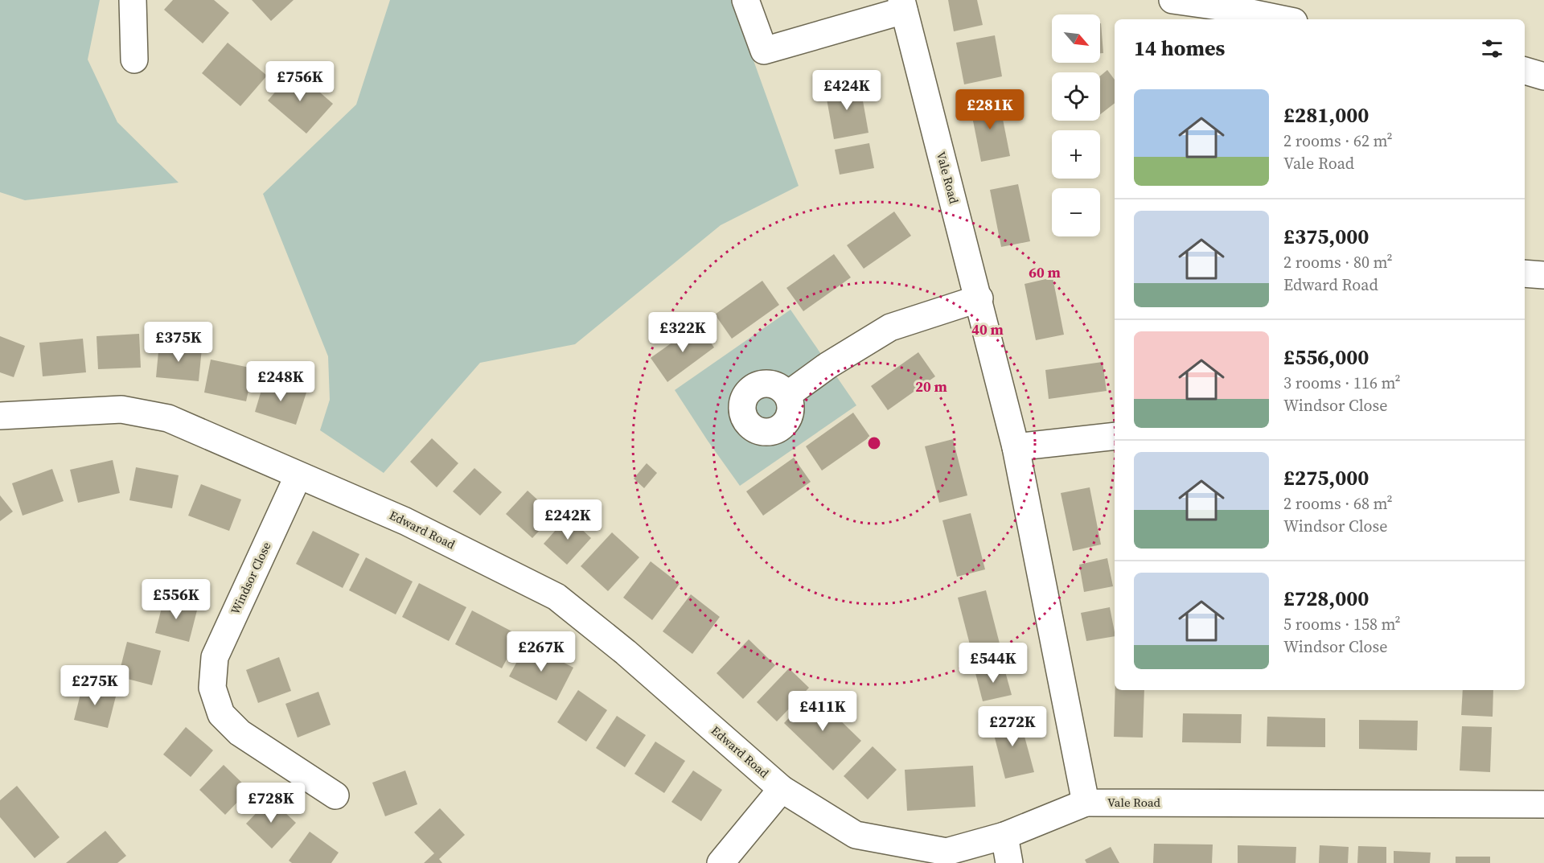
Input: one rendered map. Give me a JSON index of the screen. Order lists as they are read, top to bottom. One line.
{"streets":{"street":["Vale Road","Edward Road","Windsor Close"]},"crossings":[["Vale Road","Edward Road"],["Edward Road","Windsor Close"]],"north":"bottom right","page":{"map_buttons":["+","−"],"heading":"14 homes","price":["£756K","£424K","£281K","£322K","£375K","£248K","£242K","£556K","£267K","£544K","£275K","£411K","£272K","£728K"],"list":[{"name":"£281,000","note":"2 rooms · 62 m² · Vale Road"},{"name":"£375,000","note":"2 rooms · 80 m² · Edward Road"},{"name":"£556,000","note":"3 rooms · 116 m² · Windsor Close"},{"name":"£275,000","note":"2 rooms · 68 m² · Windsor Close"},{"name":"£728,000","note":"5 rooms · 158 m² · Windsor Close"}]},"rings":["60 m","40 m","20 m"]}
